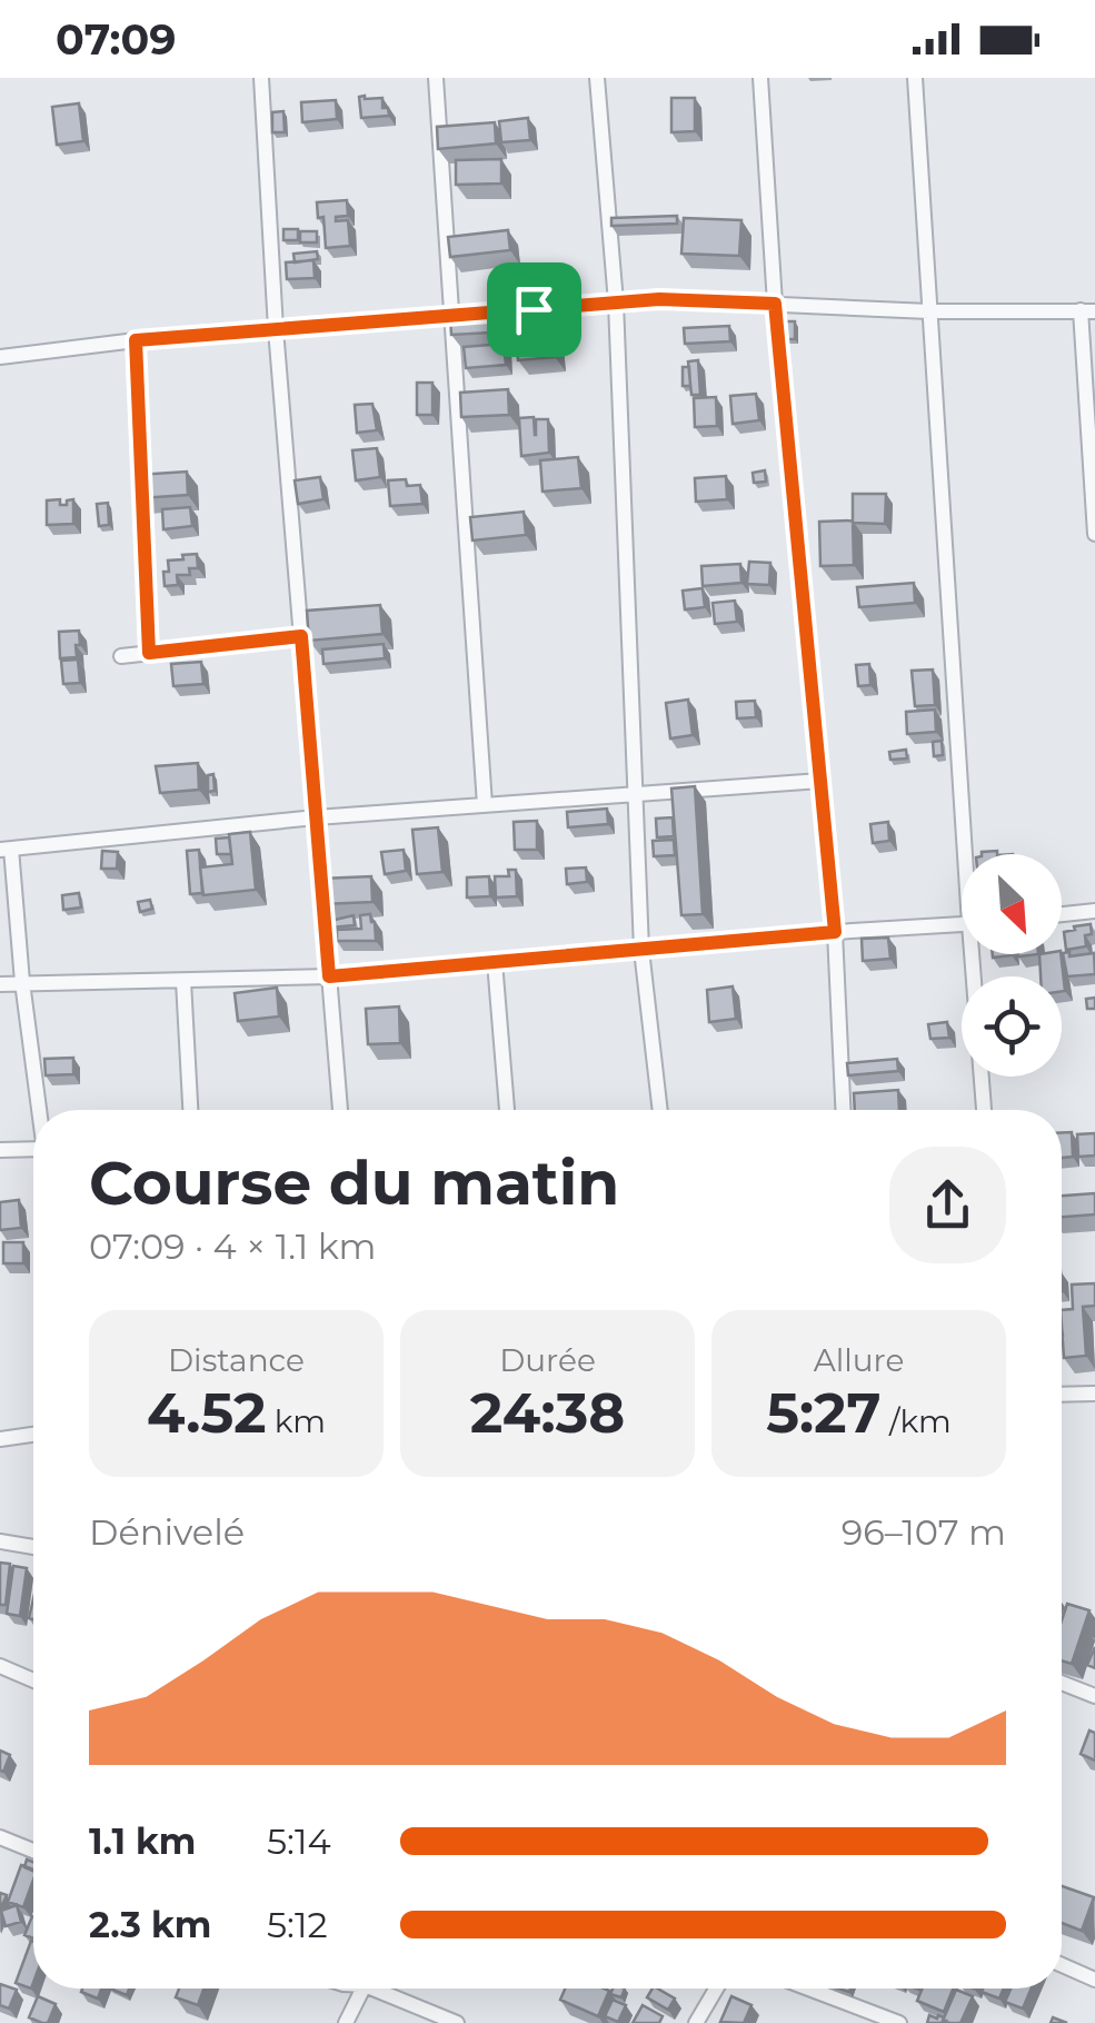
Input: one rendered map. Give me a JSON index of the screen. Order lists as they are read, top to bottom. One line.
{"north":"bottom right","page":{"status":"07:09","heading":["Course du matin","07:09 · 4 × 1.1 km"],"stats":[["Distance","4.52 km"],["Durée","24:38"],["Allure","5:27 /km"]],"chart":["Dénivelé","96–107 m"],"list":[{"name":"1.1 km","note":"5:14"},{"name":"2.3 km","note":"5:12"}]}}
